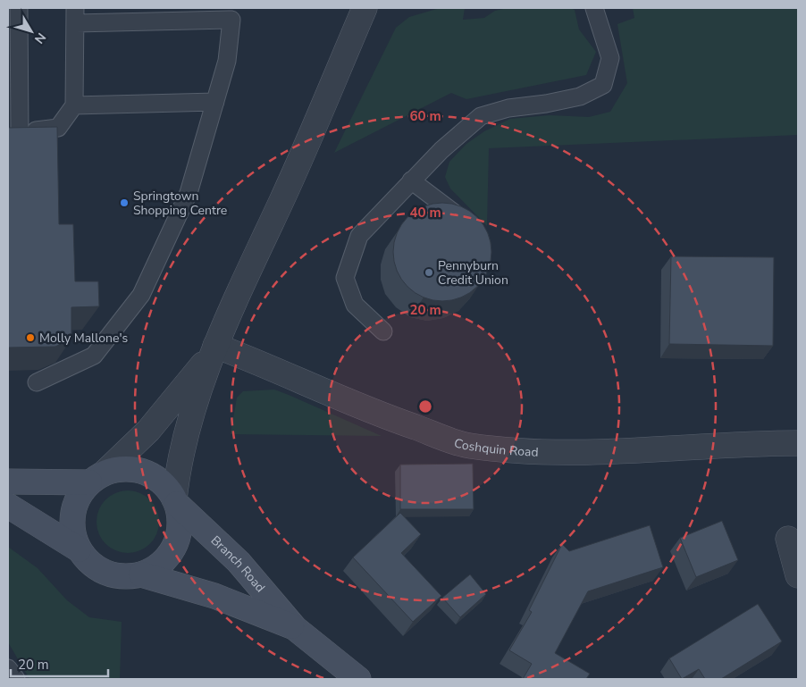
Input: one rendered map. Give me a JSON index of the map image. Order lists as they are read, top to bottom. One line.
{"streets":{"main road":["Branch Road"],"street":["Coshquin Road"]},"places":["Springtown Shopping Centre","Pennyburn Credit Union","Molly Mallone's"],"scale_bar":"20 m","north":"bottom right","rings":["60 m","40 m","20 m"]}
